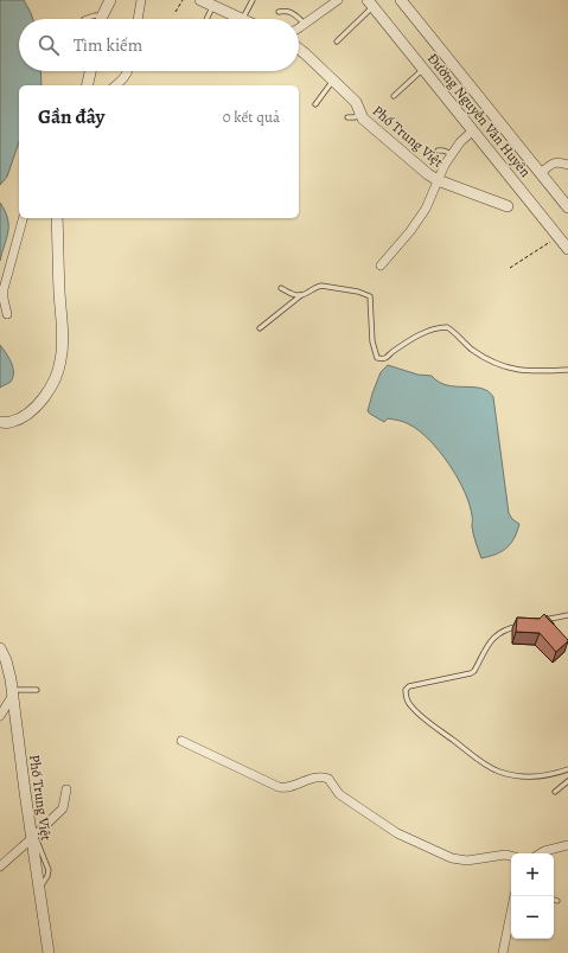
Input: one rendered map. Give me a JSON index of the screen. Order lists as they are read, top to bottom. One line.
{"streets":{"street":["Đường Nguyễn Văn Huyên","Phố Trung Việt"]},"page":{"search":"Tìm kiếm","heading":["Gần đây","0 kết quả"],"map_buttons":["+","−"]}}
